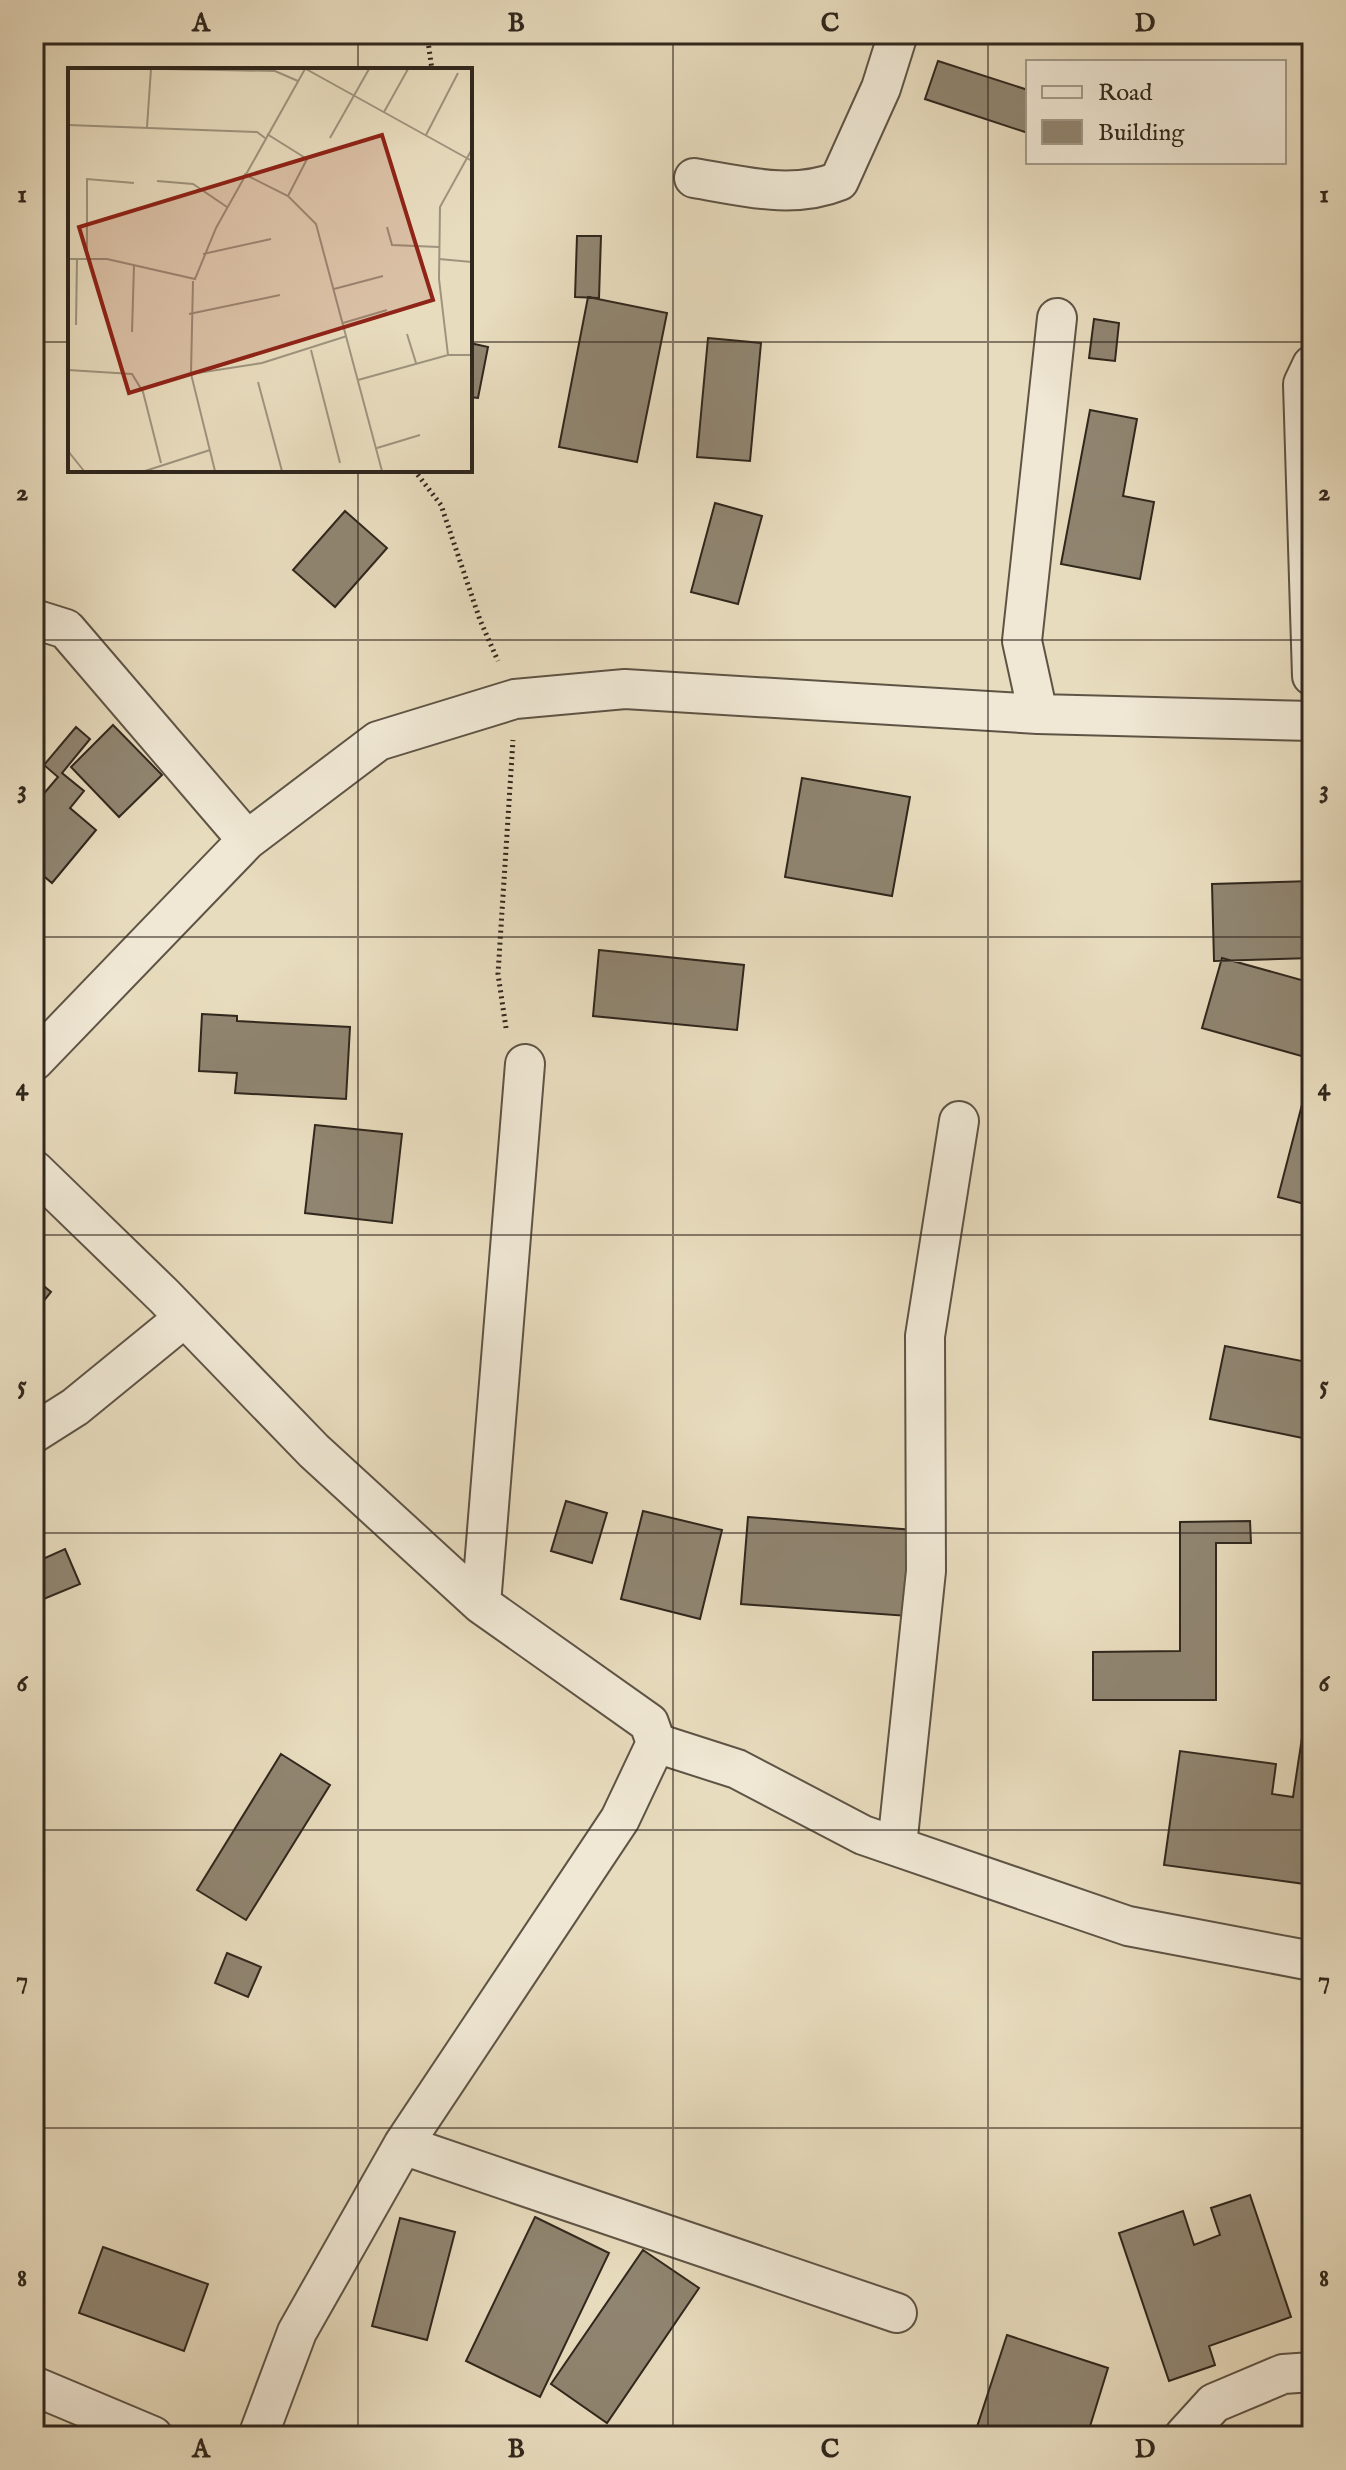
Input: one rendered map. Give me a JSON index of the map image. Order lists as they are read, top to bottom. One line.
{"legend":["Road","Building"],"grid":{"columns":["A","B","C","D"],"rows":["1","2","3","4","5","6","7","8"]}}
